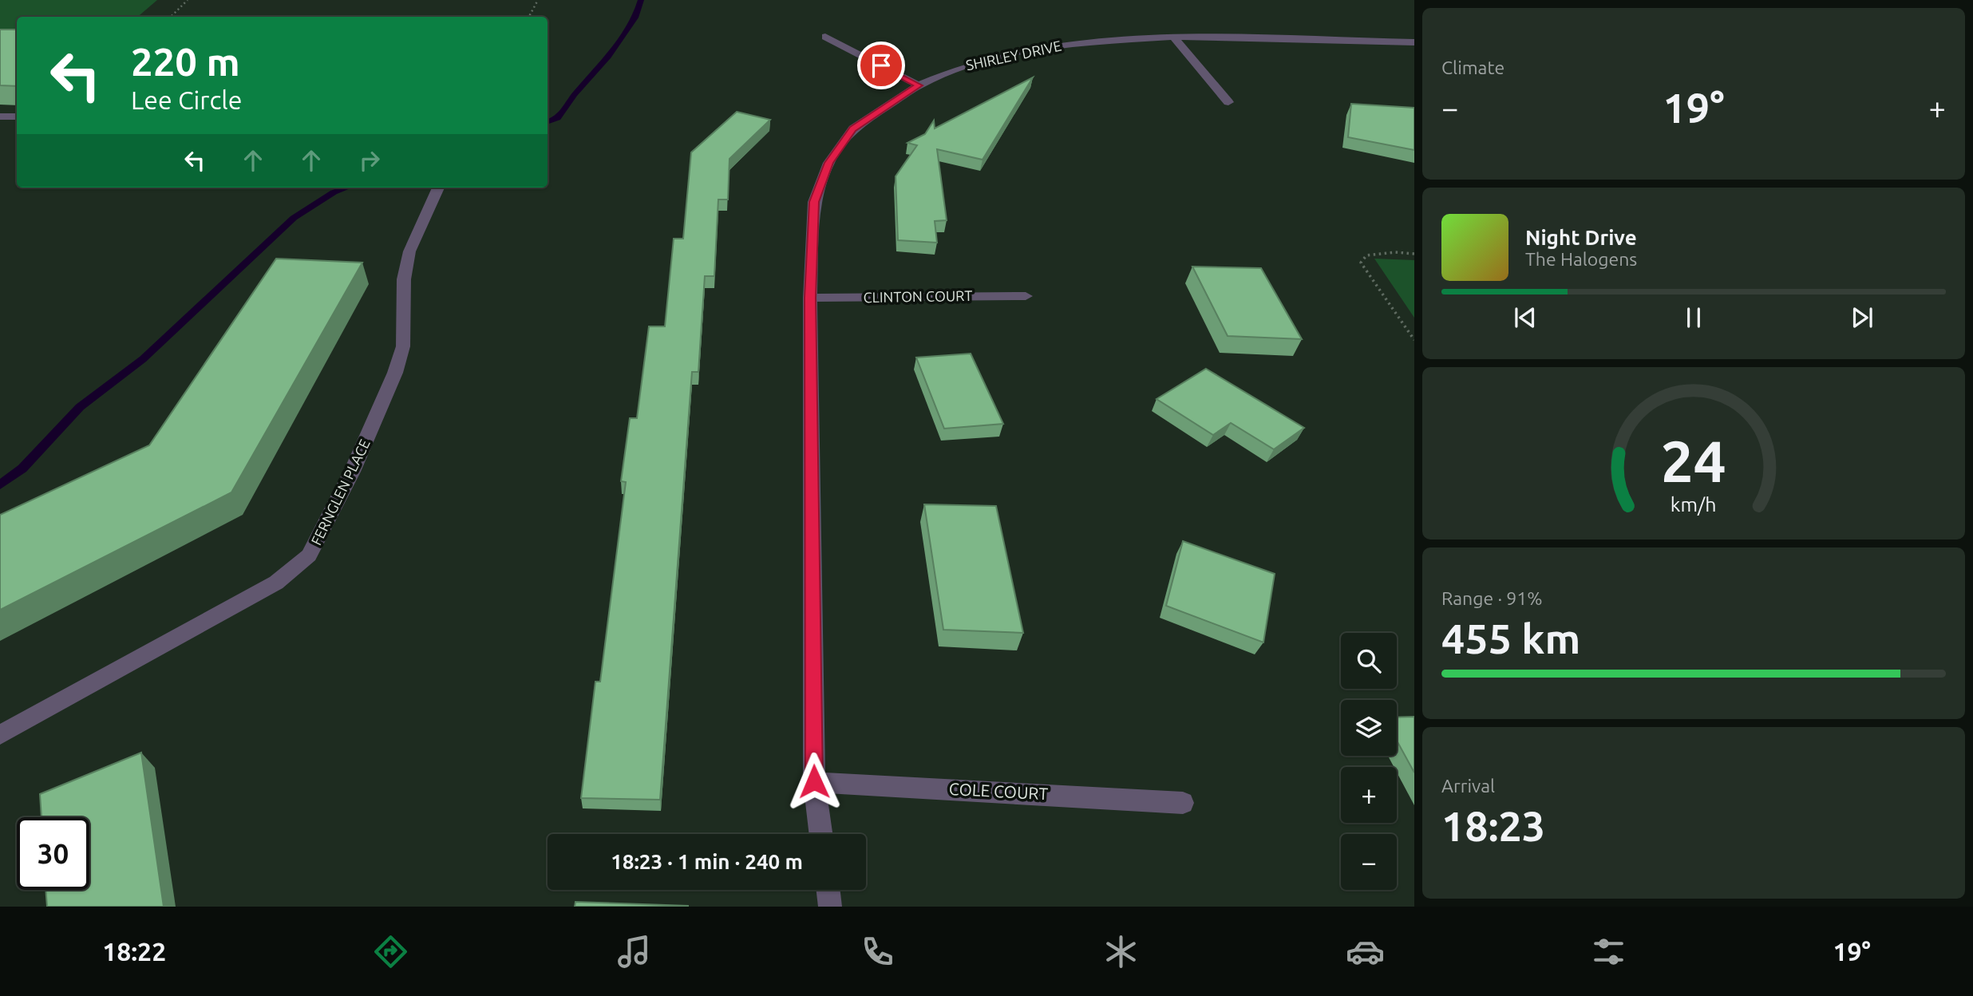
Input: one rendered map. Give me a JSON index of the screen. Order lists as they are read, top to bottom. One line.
{"streets":{"street":["SHIRLEY DRIVE","CLINTON COURT","FERNGLEN PLACE","COLE COURT"]},"crossings":[["SHIRLEY DRIVE","CLINTON COURT"],["SHIRLEY DRIVE","COLE COURT"]],"page":{"tile":["Climate",["Range · 91%","455 km"],["Arrival","18:23"]],"turn":["220 m","Lee Circle"],"heat":["−","19°","+"],"song":["Night Drive","The Halogens"],"map_buttons":["+","−"],"limit":"30","trip":"18:23 · 1 min · 240 m","tabs":["18:22","19°"],"gauge":["24","km/h"]}}
